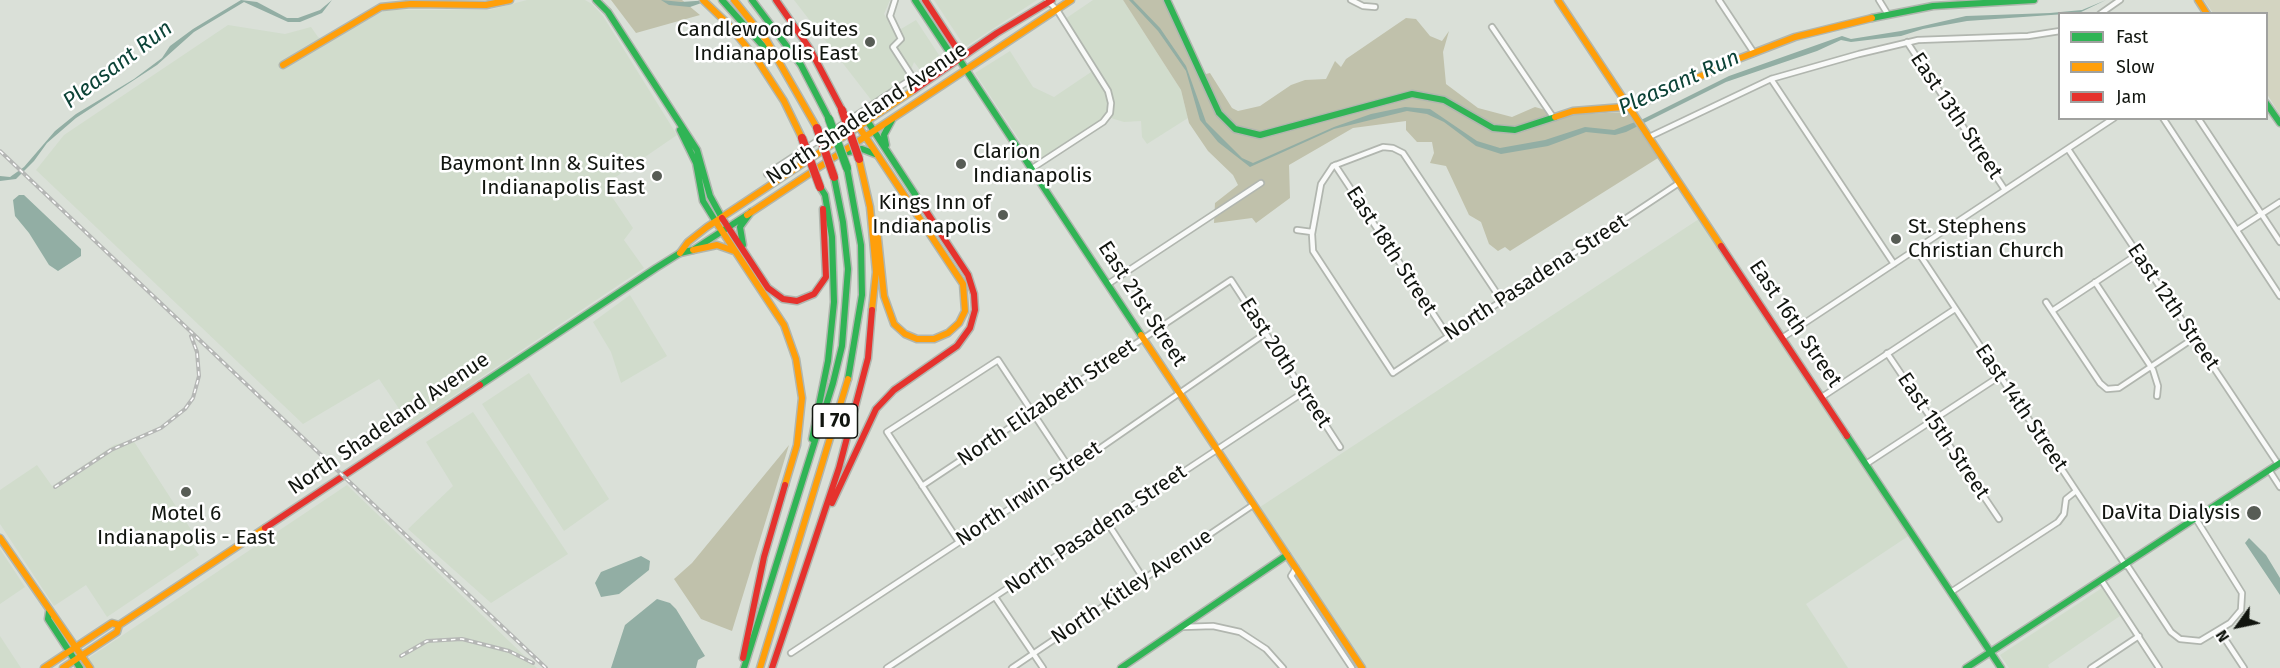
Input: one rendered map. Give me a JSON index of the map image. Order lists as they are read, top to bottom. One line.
{"streets":{"main road":["North Shadeland Avenue","East 21st Street","East 16th Street","I 70"],"street":["East 13th Street","East 18th Street","North Pasadena Street","East 12th Street","East 20th Street","North Elizabeth Street","East 14th Street","East 15th Street","North Irwin Street","North Kitley Avenue"]},"crossings":[["North Shadeland Avenue","East 21st Street"],["East 18th Street","North Pasadena Street"],["North Pasadena Street","East 21st Street"],["North Pasadena Street","East 16th Street"],["North Pasadena Street","East 20th Street"],["East 21st Street","North Elizabeth Street"],["East 21st Street","North Irwin Street"],["East 21st Street","North Kitley Avenue"],["East 20th Street","North Elizabeth Street"],["East 20th Street","North Irwin Street"]],"water":["Pleasant Run"],"places":["Candlewood Suites Indianapolis East","Clarion Indianapolis","Baymont Inn & Suites Indianapolis East","Kings Inn of Indianapolis","St. Stephens Christian Church","Motel 6 Indianapolis - East","DaVita Dialysis"],"legend":["Fast","Slow","Jam"],"north":"bottom left"}
